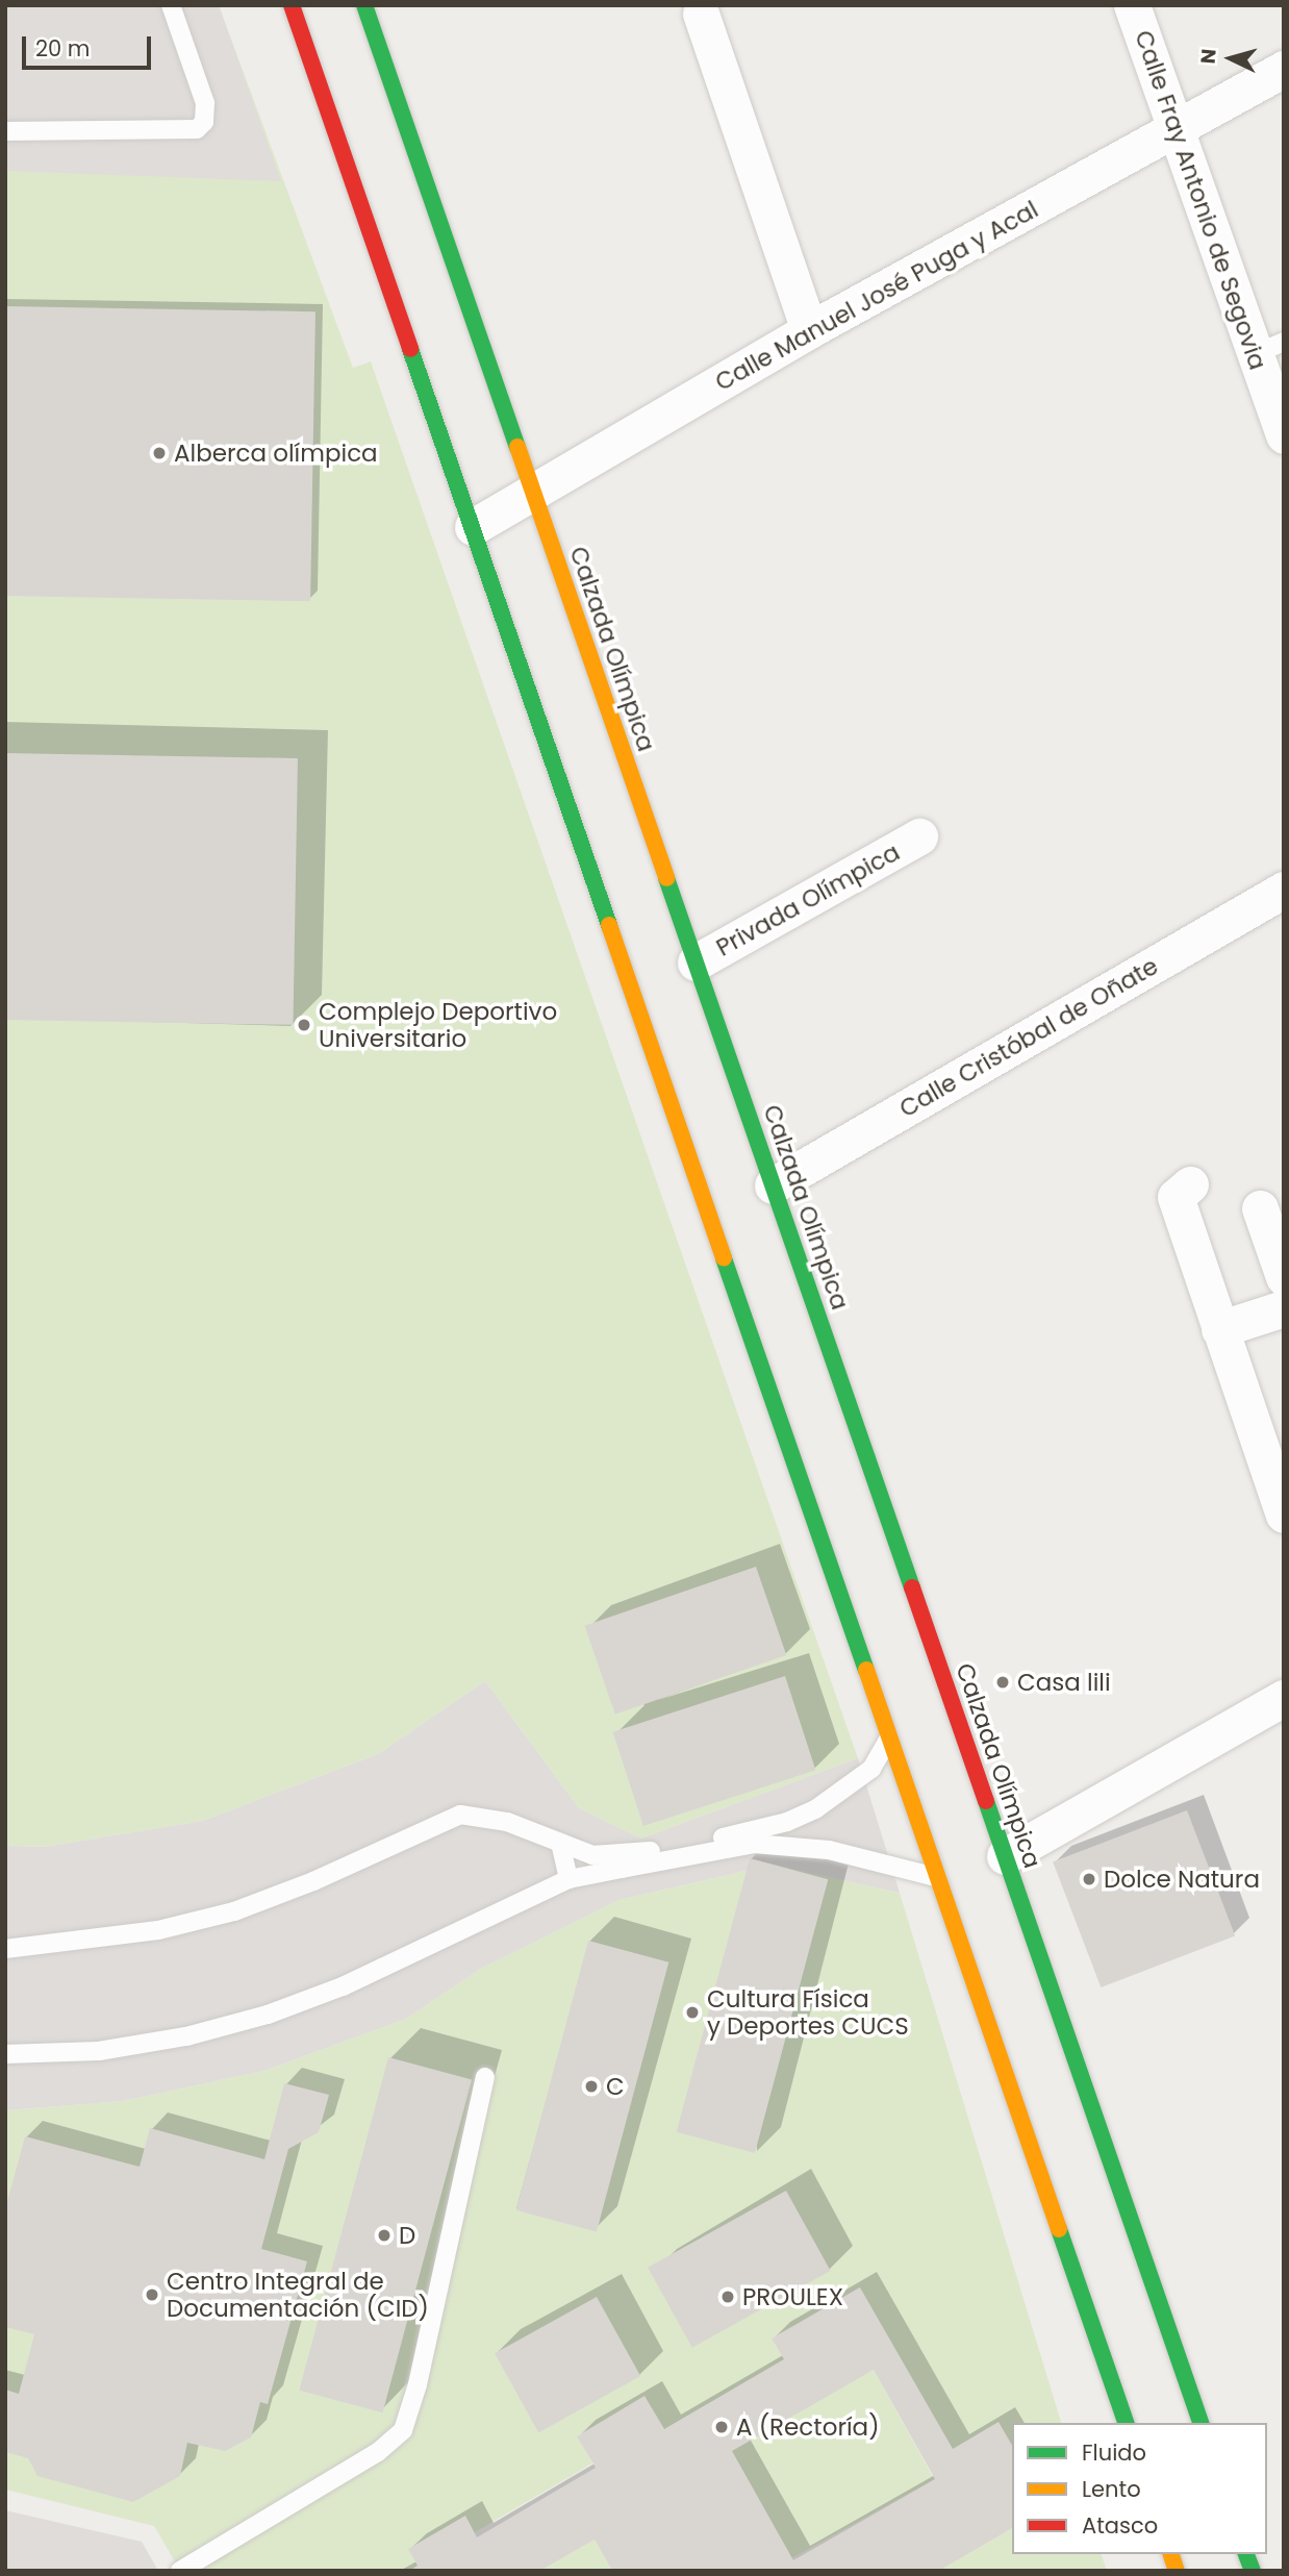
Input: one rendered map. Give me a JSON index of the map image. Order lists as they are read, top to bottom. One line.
{"streets":{"main road":["Calzada Olímpica"],"street":["Calle Fray Antonio de Segovia","Calle Manuel José Puga y Acal","Privada Olímpica","Calle Cristóbal de Oñate"]},"crossings":[["Calle Fray Antonio de Segovia","Calle Manuel José Puga y Acal"],["Calle Manuel José Puga y Acal","Calzada Olímpica"],["Calzada Olímpica","Privada Olímpica"],["Calzada Olímpica","Calle Cristóbal de Oñate"]],"places":["Alberca olímpica","Complejo Deportivo Universitario","Casa lili","Dolce Natura","Cultura Física y Deportes CUCS","C","D","Centro Integral de Documentación (CID)","PROULEX","A (Rectoría)"],"legend":["Fluido","Lento","Atasco"],"scale_bar":"20 m","north":"left"}
